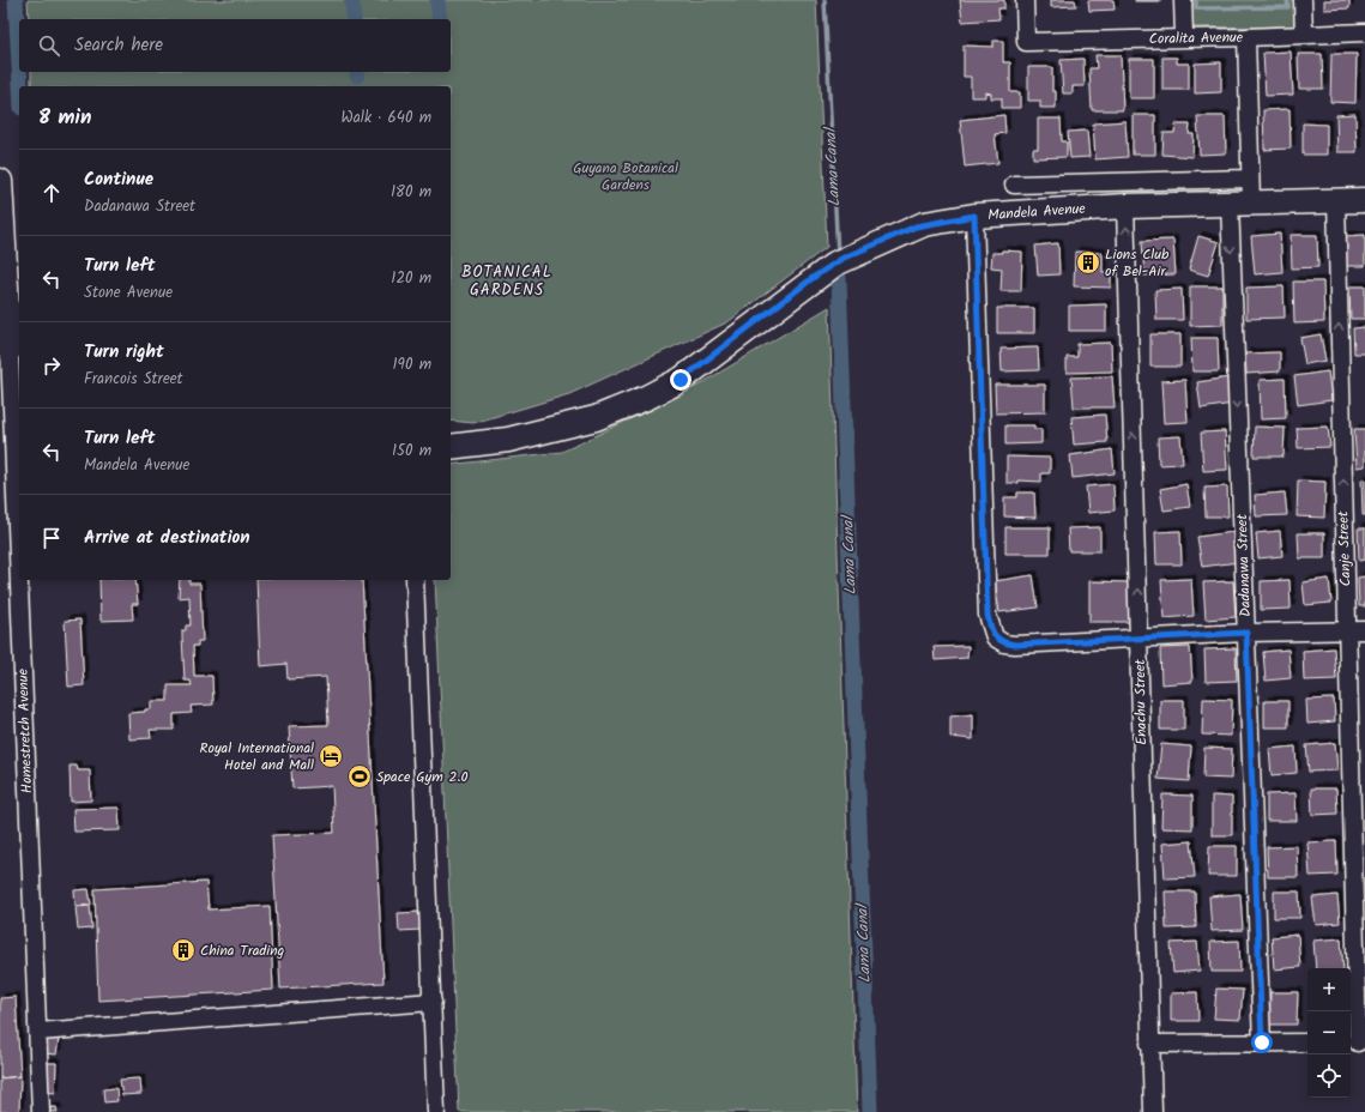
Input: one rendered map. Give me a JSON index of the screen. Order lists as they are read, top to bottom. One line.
{"streets":{"main road":["Mandela Avenue"],"street":["Coralita Avenue","Canje Street","Dadanawa Street","Enachu Street","Homestretch Avenue"]},"crossings":[["Coralita Avenue","Dadanawa Street"],["Mandela Avenue","Canje Street"],["Mandela Avenue","Dadanawa Street"],["Mandela Avenue","Enachu Street"]],"one_way":["Canje Street","Dadanawa Street","Enachu Street"],"districts":["BOTANICAL GARDENS"],"water":["Lama Canal"],"parks":["Guyana Botanical Gardens"],"places":{"building":["Lions Club of Bel-Air","China Trading"],"hotel":["Royal International Hotel and Mall"],"sports":["Space Gym 2.0"]},"page":{"search":"Search here","heading":["8 min","Walk · 640 m"],"list":[["Continue","Dadanawa Street","180 m"],["Turn left","Stone Avenue","120 m"],["Turn right","Francois Street","190 m"],["Turn left","Mandela Avenue","150 m"],"Arrive at destination"],"map_buttons":["+","−"]}}
